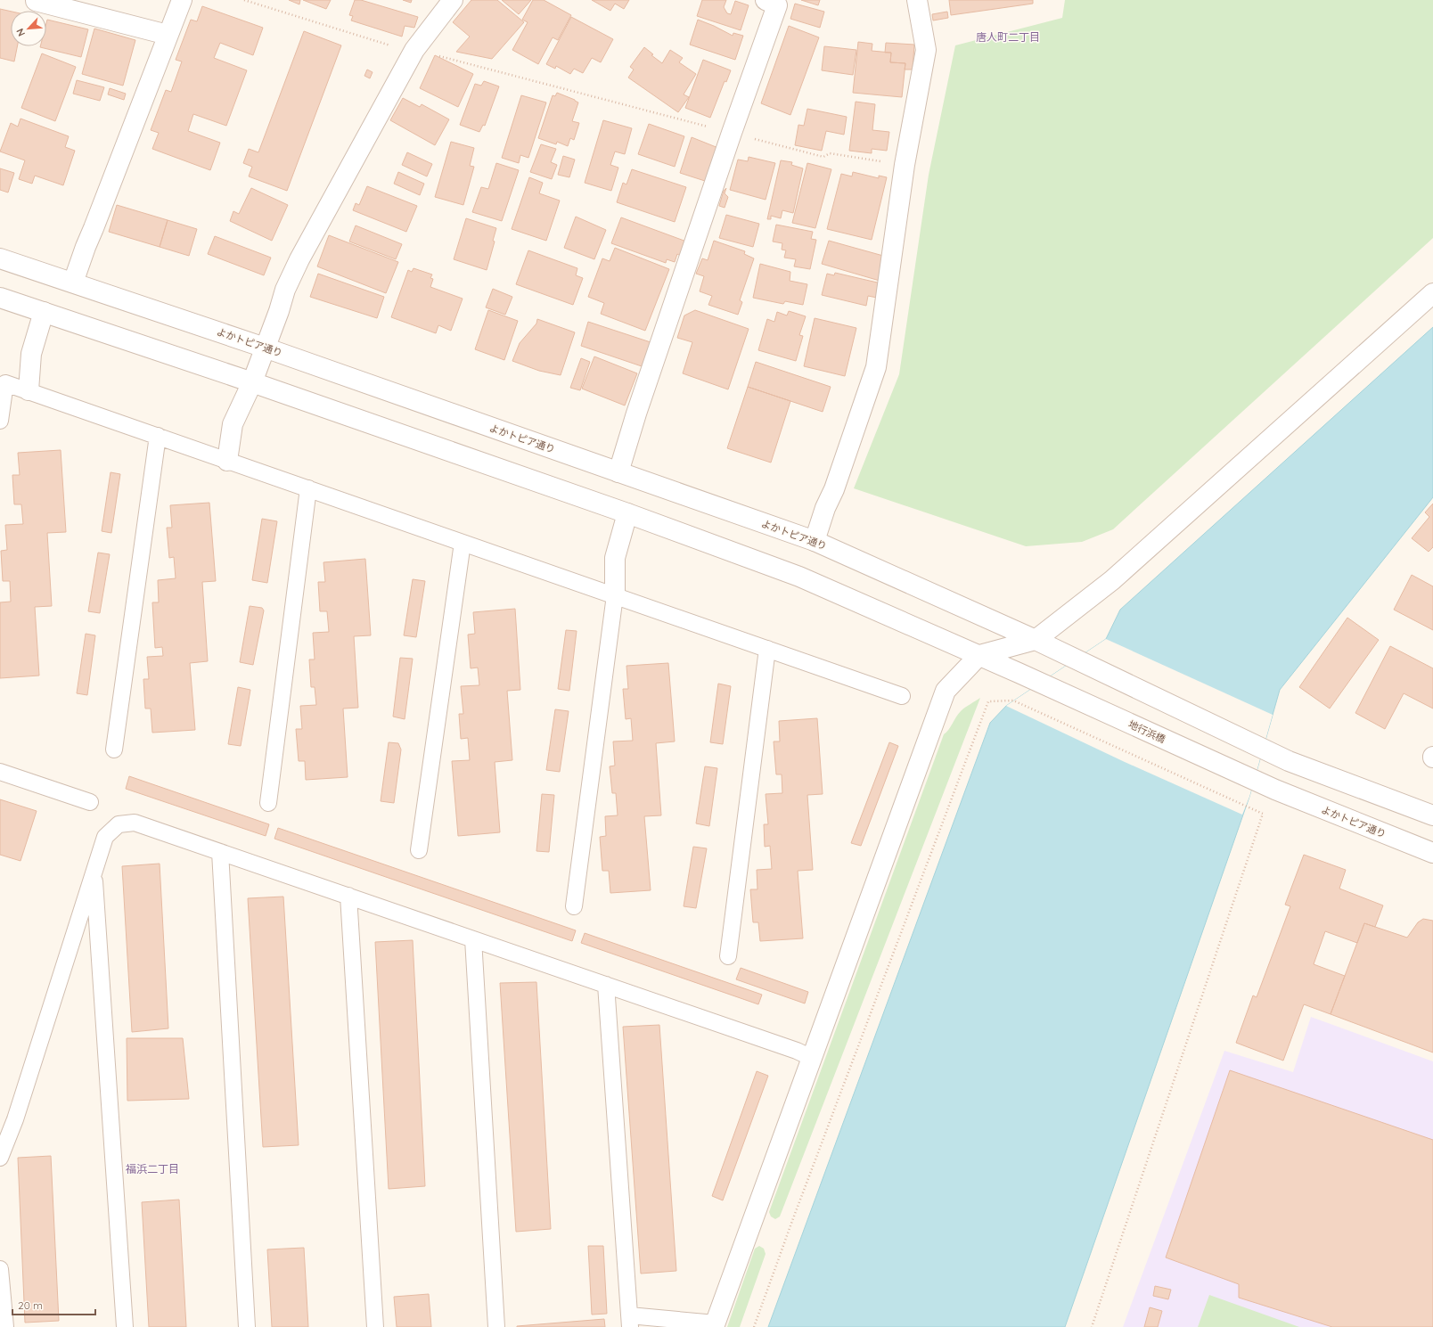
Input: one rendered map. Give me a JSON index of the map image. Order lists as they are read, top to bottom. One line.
{"streets":{"street":["よかトピア通り","地行浜橋"]},"crossings":[["よかトピア通り","地行浜橋"]],"districts":["唐人町二丁目","福浜二丁目"],"scale_bar":"20 m","north":"bottom left"}
